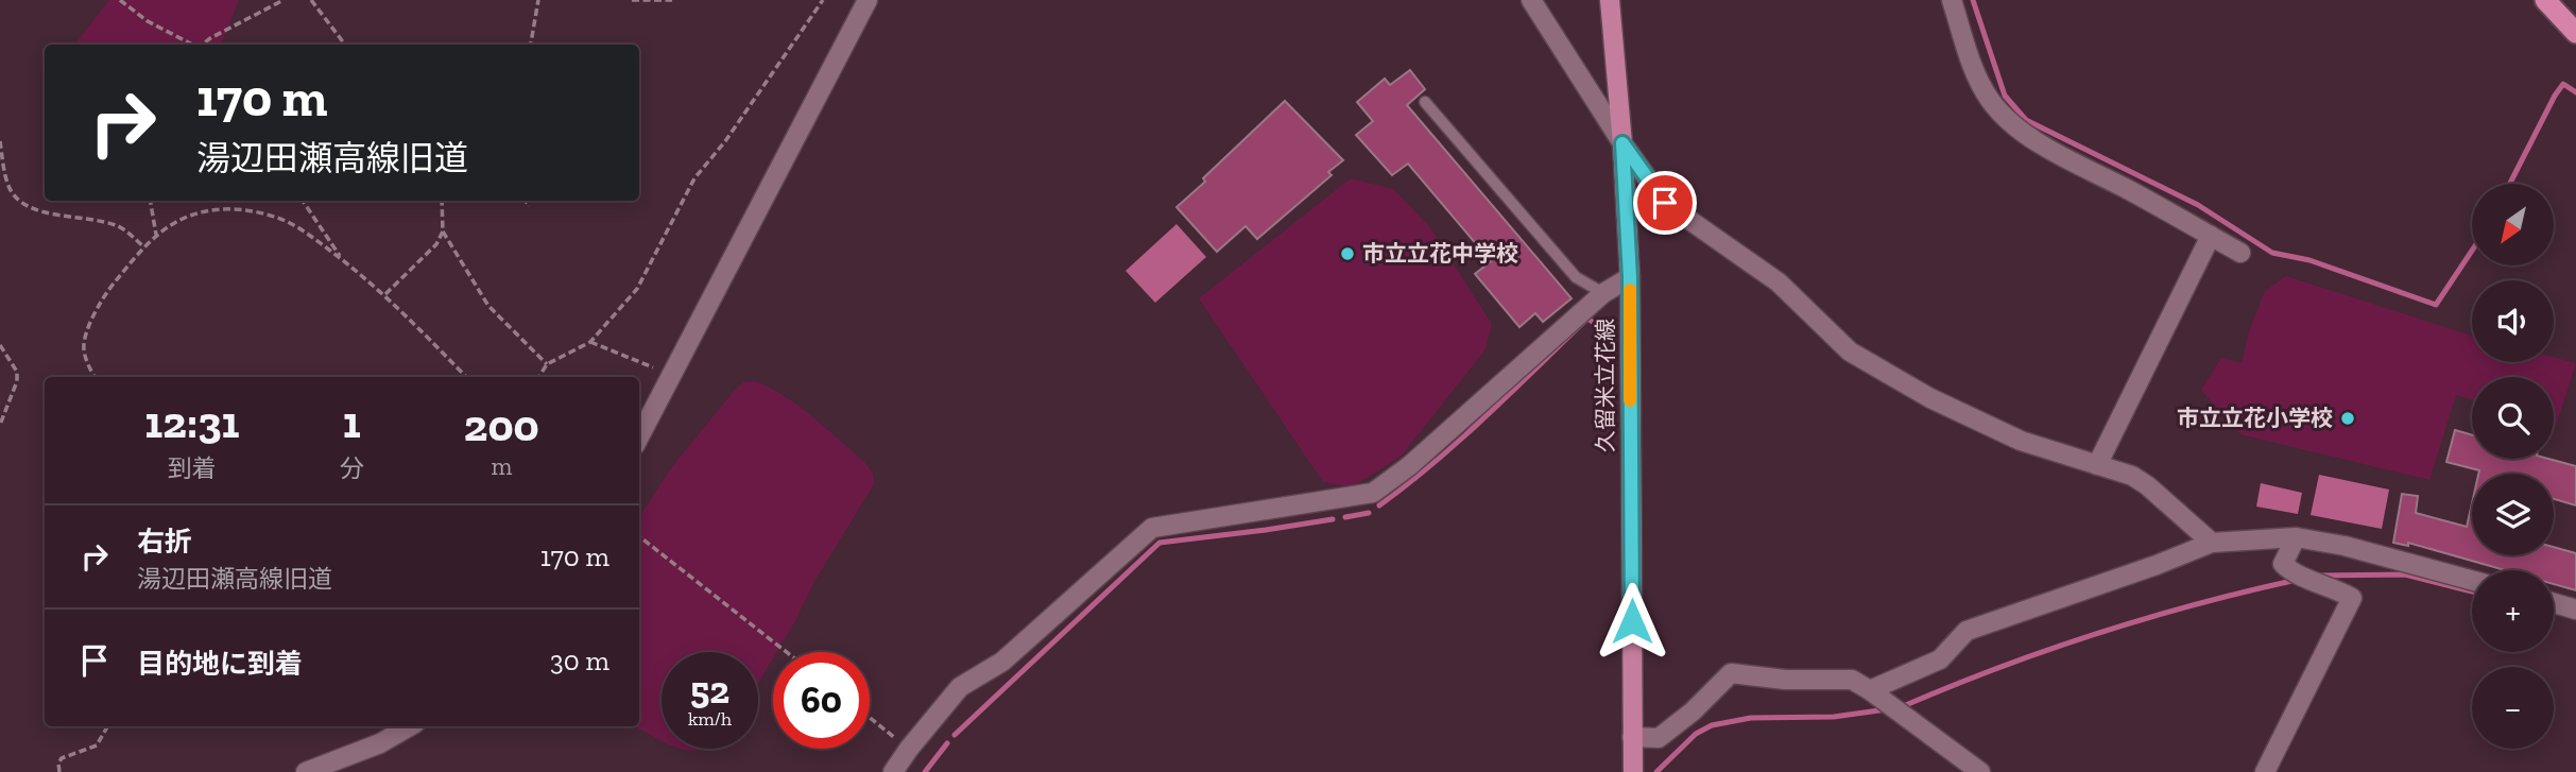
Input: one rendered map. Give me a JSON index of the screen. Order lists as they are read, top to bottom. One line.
{"streets":{"main road":["久留米立花線"]},"places":["市立立花中学校","市立立花小学校"],"north":"bottom left","page":{"turn":["170 m","湯辺田瀬高線旧道"],"map_buttons":["+","−"],"eta":["12:31","到着","1","分","200","m"],"list":[{"name":"右折","note":"湯辺田瀬高線旧道","value":"170 m"},{"name":"目的地に到着","value":"30 m"}],"speed":"52 km/h","limit":"60"}}
